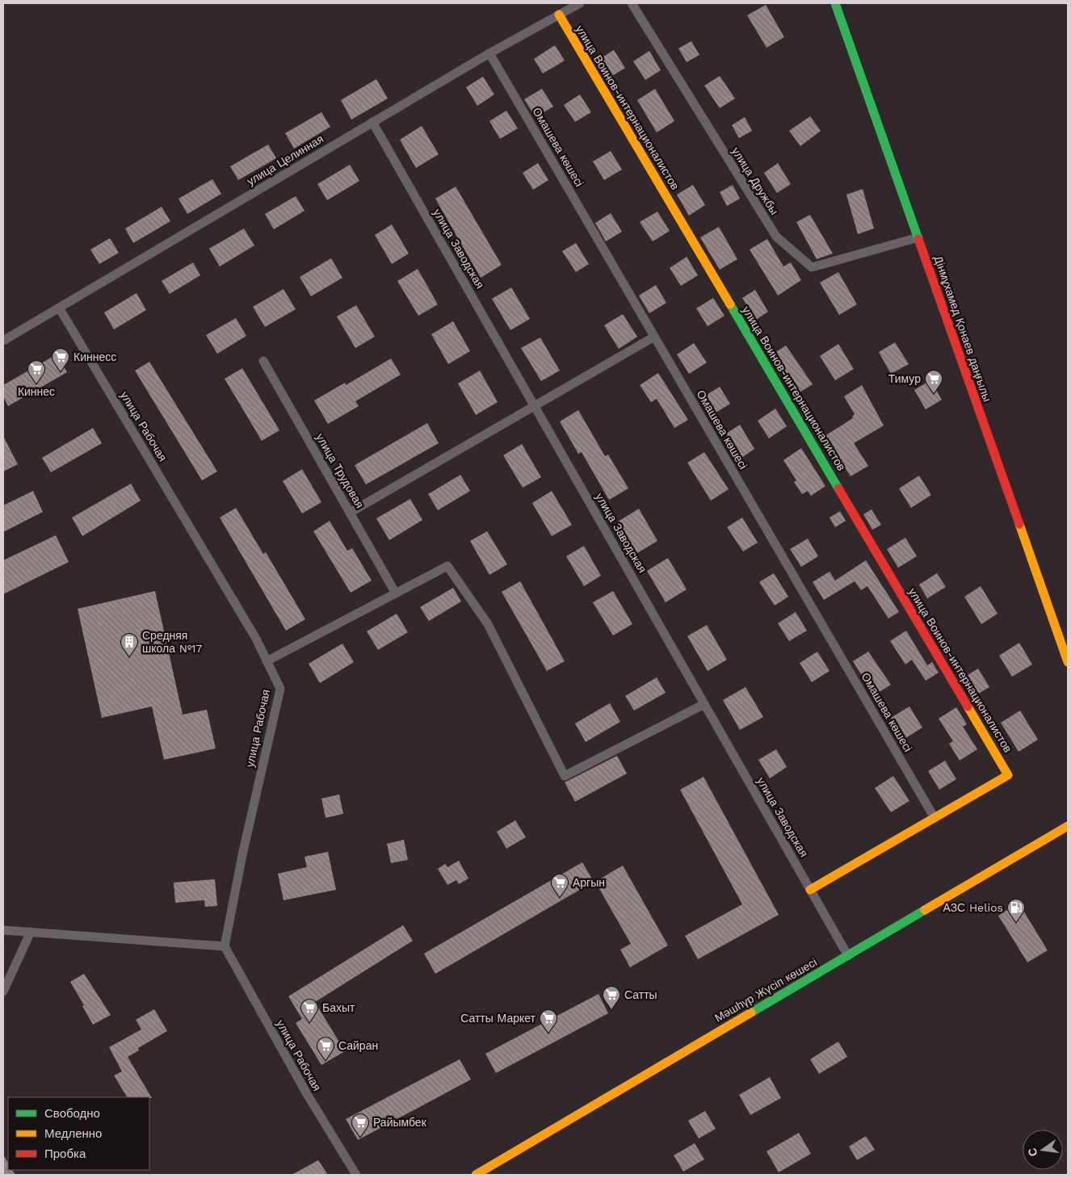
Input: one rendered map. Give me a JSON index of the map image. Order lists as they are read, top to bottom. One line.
{"streets":{"street":["улица Воинов-интернационалистов","Омашева көшесі","улица Целинная","улица Дружбы","улица Заводская","Дінмұхамед Қонаев даңғылы","улица Рабочая","улица Трудовая","Мәшһүр Жүсіп көшесі"]},"crossings":[["улица Воинов-интернационалистов","Омашева көшесі"],["улица Воинов-интернационалистов","улица Целинная"],["Омашева көшесі","улица Целинная"],["улица Целинная","улица Заводская"],["улица Целинная","улица Рабочая"],["улица Дружбы","Дінмұхамед Қонаев даңғылы"],["улица Заводская","Мәшһүр Жүсіп көшесі"]],"places":{"supermarket":["Киннесс","Киннес","Тимур","Аргын","Сатты","Бахыт","Сатты Маркет","Сайран","Райымбек"],"building":["Средняя школа №17"],"fuel station":["АЗС Helios"]},"legend":["Свободно","Медленно","Пробка"],"north":"left"}
